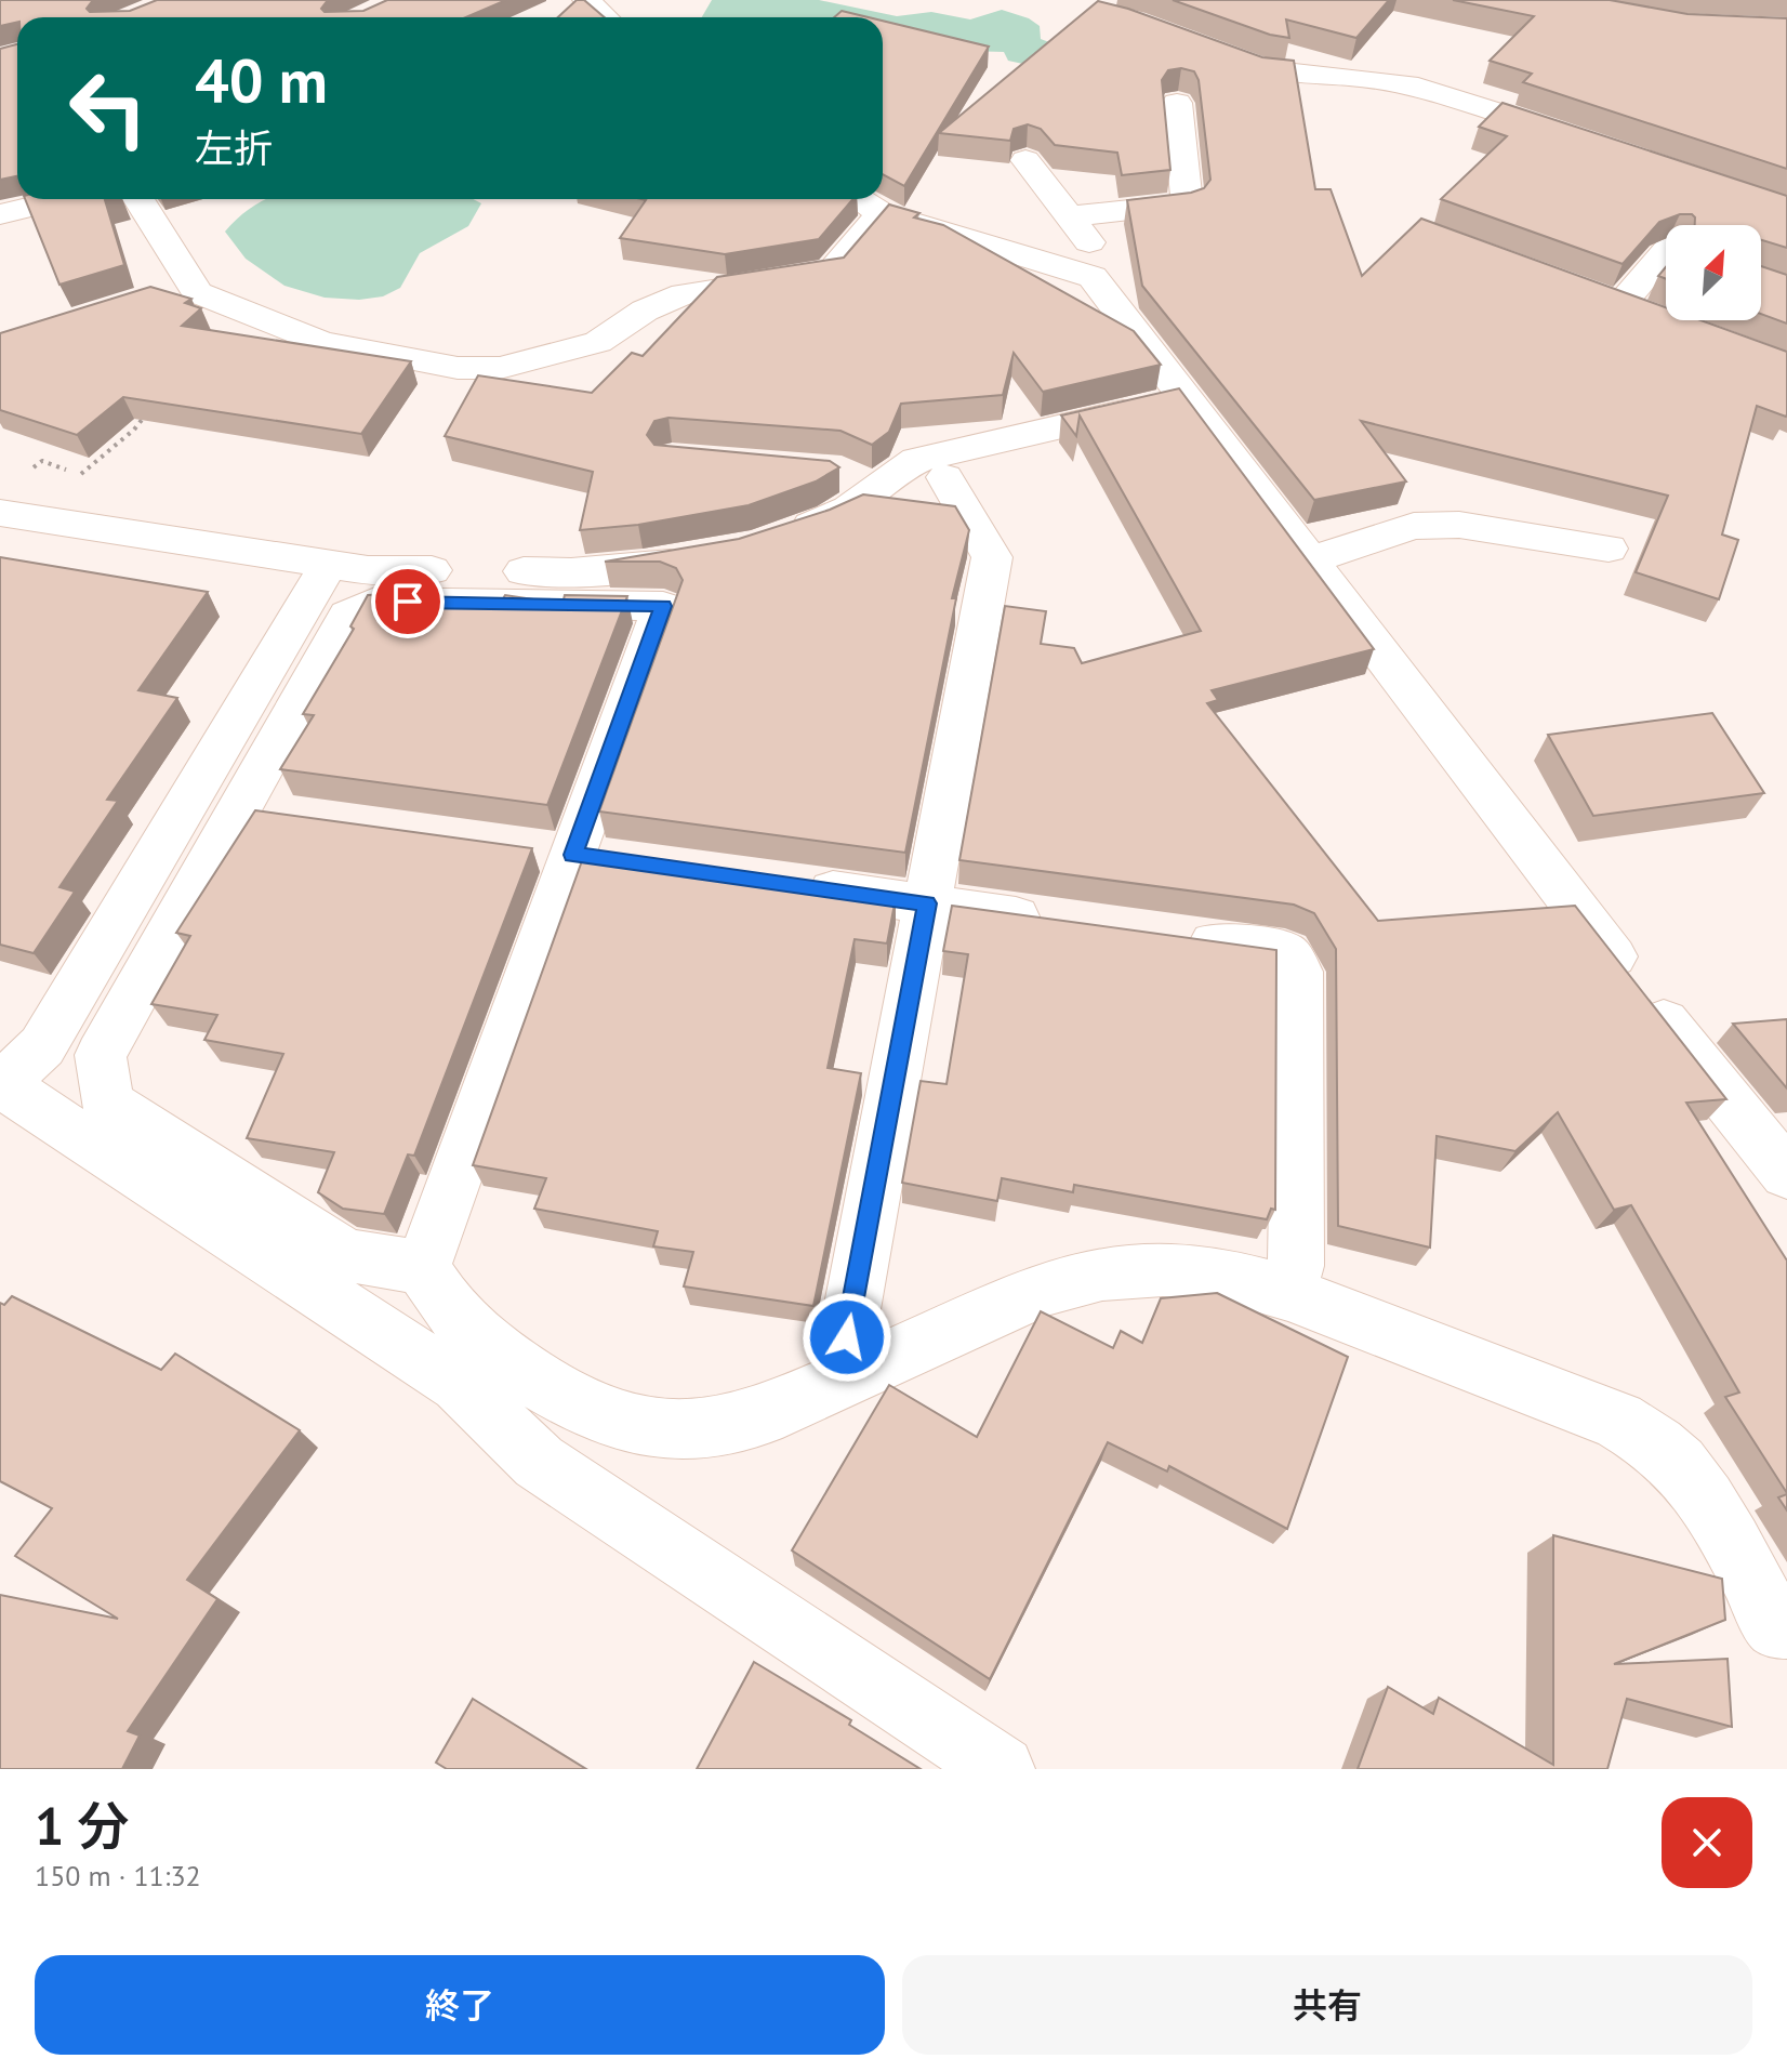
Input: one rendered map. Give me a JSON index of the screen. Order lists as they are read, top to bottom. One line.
{"north":"top right","page":{"turn":["40 m","左折"],"heading":["1 分","150 m · 11:32"],"buttons":["終了","共有"]}}
